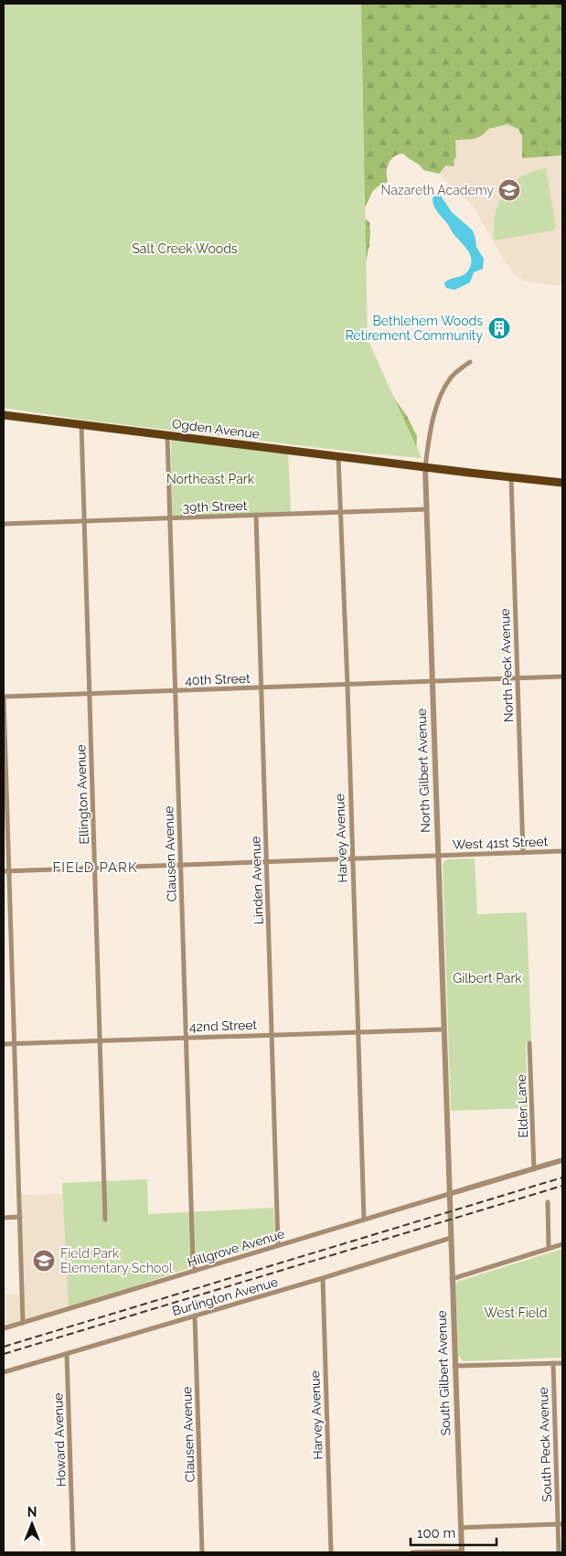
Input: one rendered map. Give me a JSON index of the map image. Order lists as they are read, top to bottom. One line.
{"streets":{"main road":["Ogden Avenue"],"street":["39th Street","North Peck Avenue","40th Street","North Gilbert Avenue","Ellington Avenue","Harvey Avenue","West 41st Street","Clausen Avenue","Linden Avenue","42nd Street","Elder Lane","Hillgrove Avenue","Burlington Avenue","South Gilbert Avenue","Howard Avenue","South Peck Avenue"]},"crossings":[["Ogden Avenue","North Peck Avenue"],["Ogden Avenue","North Gilbert Avenue"],["Ogden Avenue","Ellington Avenue"],["Ogden Avenue","Harvey Avenue"],["Ogden Avenue","Clausen Avenue"],["39th Street","North Gilbert Avenue"],["39th Street","Ellington Avenue"],["39th Street","Harvey Avenue"],["39th Street","Clausen Avenue"],["39th Street","Linden Avenue"],["North Peck Avenue","40th Street"],["North Peck Avenue","West 41st Street"],["40th Street","North Gilbert Avenue"],["40th Street","Ellington Avenue"],["40th Street","Harvey Avenue"],["40th Street","Clausen Avenue"],["40th Street","Linden Avenue"],["North Gilbert Avenue","West 41st Street"],["North Gilbert Avenue","42nd Street"],["North Gilbert Avenue","Hillgrove Avenue"],["North Gilbert Avenue","South Gilbert Avenue"],["Ellington Avenue","West 41st Street"],["Ellington Avenue","42nd Street"],["Harvey Avenue","West 41st Street"],["Harvey Avenue","42nd Street"],["Harvey Avenue","Hillgrove Avenue"],["Harvey Avenue","Burlington Avenue"],["West 41st Street","Clausen Avenue"],["West 41st Street","Linden Avenue"],["Clausen Avenue","42nd Street"],["Clausen Avenue","Hillgrove Avenue"],["Clausen Avenue","Burlington Avenue"],["Linden Avenue","42nd Street"],["Linden Avenue","Hillgrove Avenue"],["Hillgrove Avenue","South Gilbert Avenue"],["Burlington Avenue","South Gilbert Avenue"],["Burlington Avenue","Howard Avenue"]],"districts":["FIELD PARK"],"parks":["Salt Creek Woods","Northeast Park","Gilbert Park","West Field"],"places":{"school or university":["Nazareth Academy","Field Park Elementary School"],"building":["Bethlehem Woods Retirement Community"]},"scale_bar":"100 m","north":"top"}
